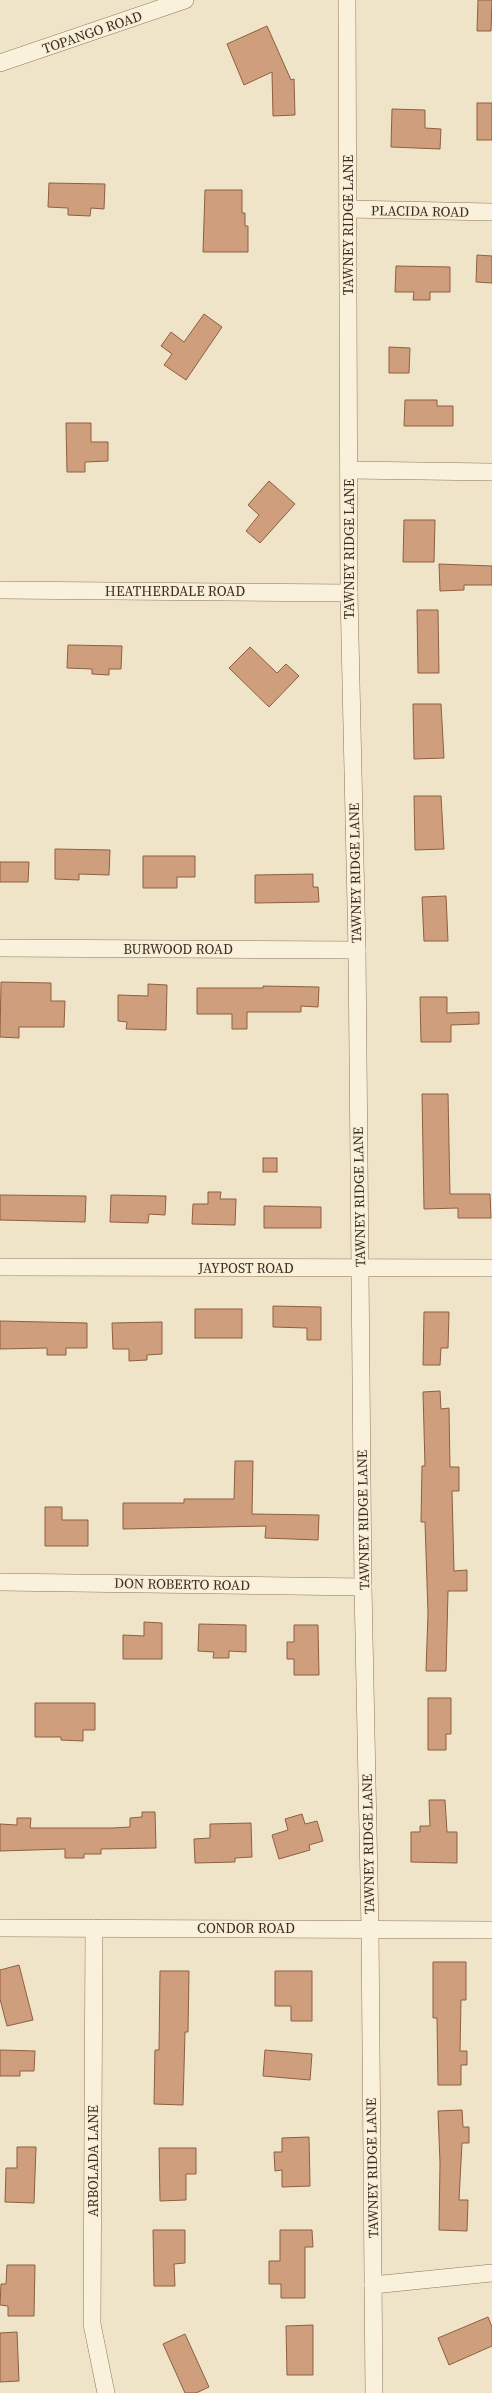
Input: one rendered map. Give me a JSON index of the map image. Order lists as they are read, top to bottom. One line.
{"streets":{"street":["TOPANGO ROAD","PLACIDA ROAD","TAWNEY RIDGE LANE","HEATHERDALE ROAD","BURWOOD ROAD","JAYPOST ROAD","DON ROBERTO ROAD","CONDOR ROAD","ARBOLADA LANE"]},"crossings":[["PLACIDA ROAD","TAWNEY RIDGE LANE"],["TAWNEY RIDGE LANE","HEATHERDALE ROAD"],["TAWNEY RIDGE LANE","BURWOOD ROAD"],["TAWNEY RIDGE LANE","JAYPOST ROAD"],["TAWNEY RIDGE LANE","DON ROBERTO ROAD"],["TAWNEY RIDGE LANE","CONDOR ROAD"],["CONDOR ROAD","ARBOLADA LANE"]]}
